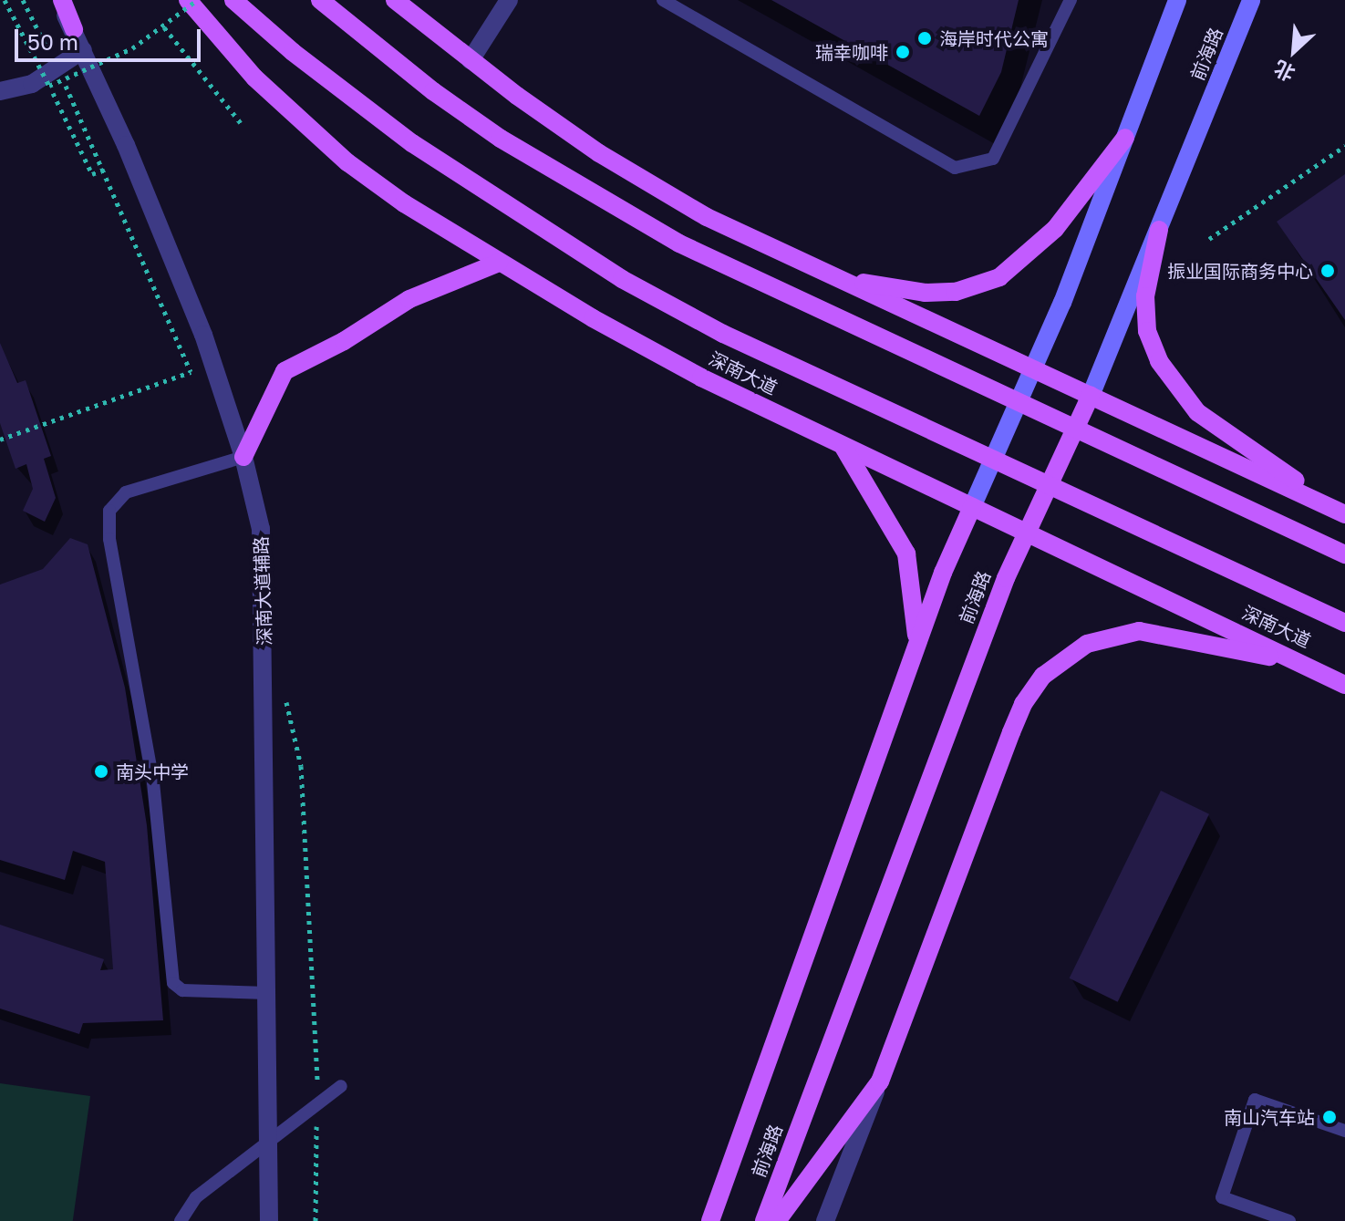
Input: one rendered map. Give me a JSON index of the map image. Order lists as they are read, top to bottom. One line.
{"streets":{"main road":["前海路","深南大道"],"street":["深南大道辅路"]},"crossings":[["前海路","深南大道"]],"places":["海岸时代公寓","瑞幸咖啡","振业国际商务中心","南头中学","南山汽车站"],"scale_bar":"50 m","north":"bottom left"}
